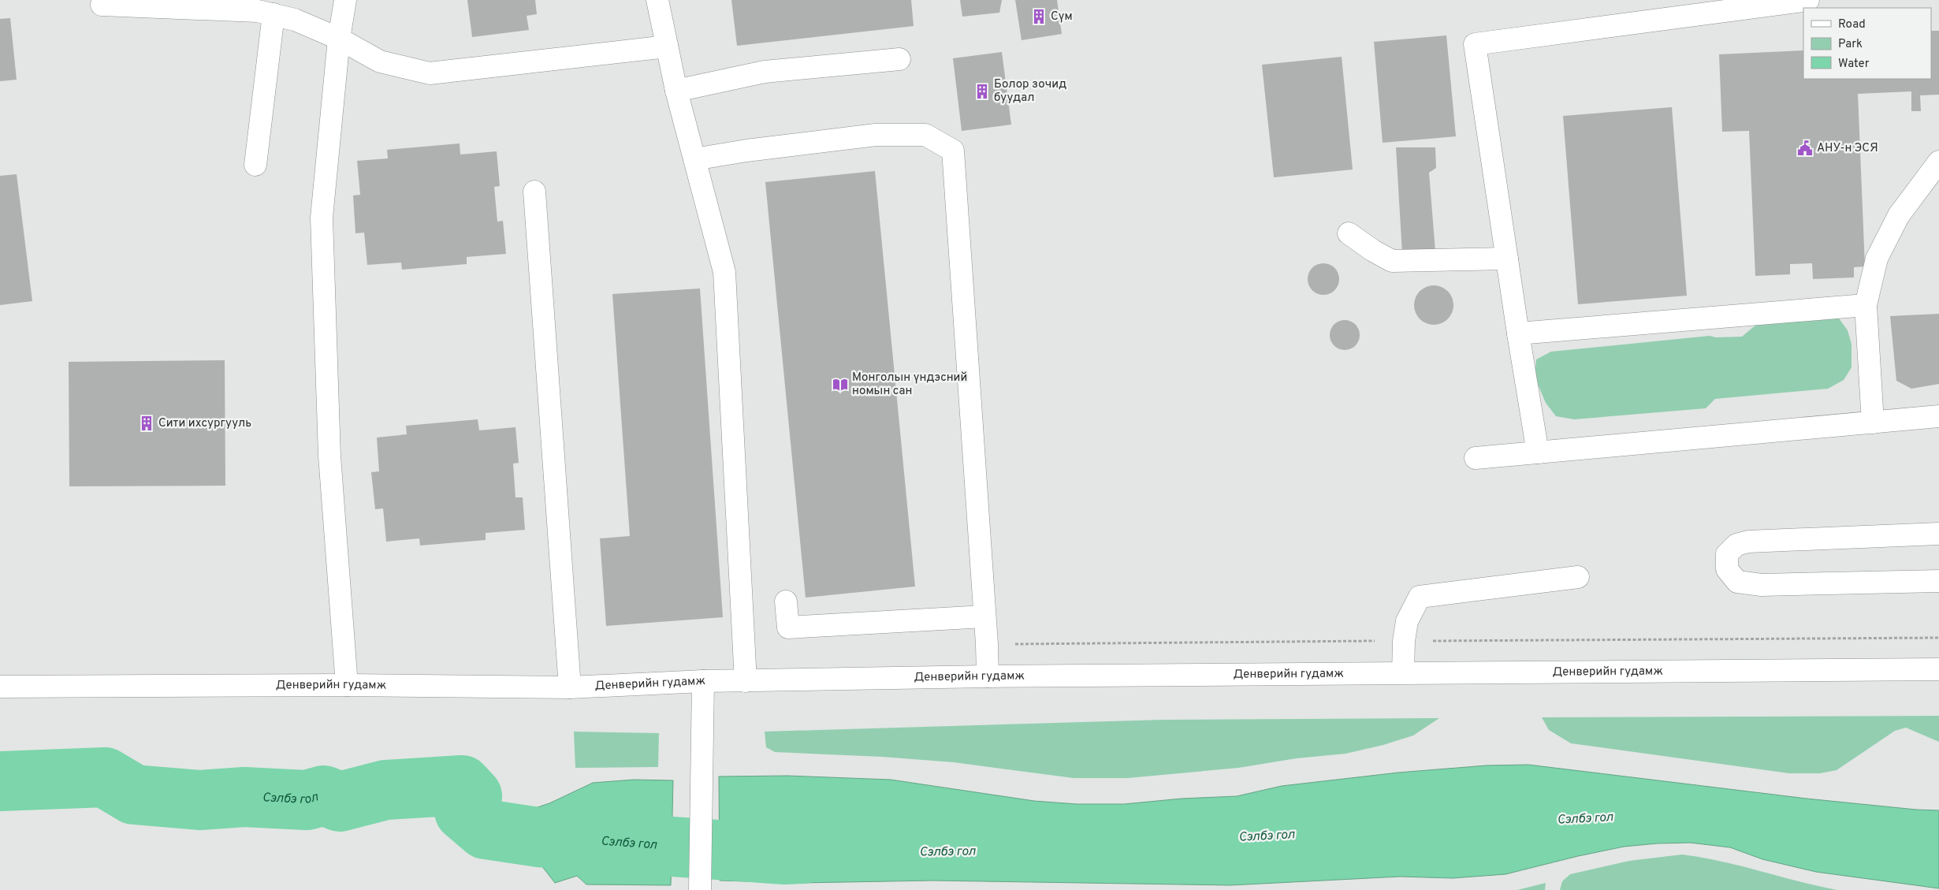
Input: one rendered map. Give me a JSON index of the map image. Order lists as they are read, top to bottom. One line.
{"streets":{"street":["Денверийн гудамж"]},"water":["Сэлбэ гол"],"places":{"building":["Сүм","Болор зочид буудал","Сити ихсургууль"],"public building":["АНУ-н ЭСЯ"],"library":["Монголын үндэсний номын сан"]},"legend":["Road","Park","Water"]}
